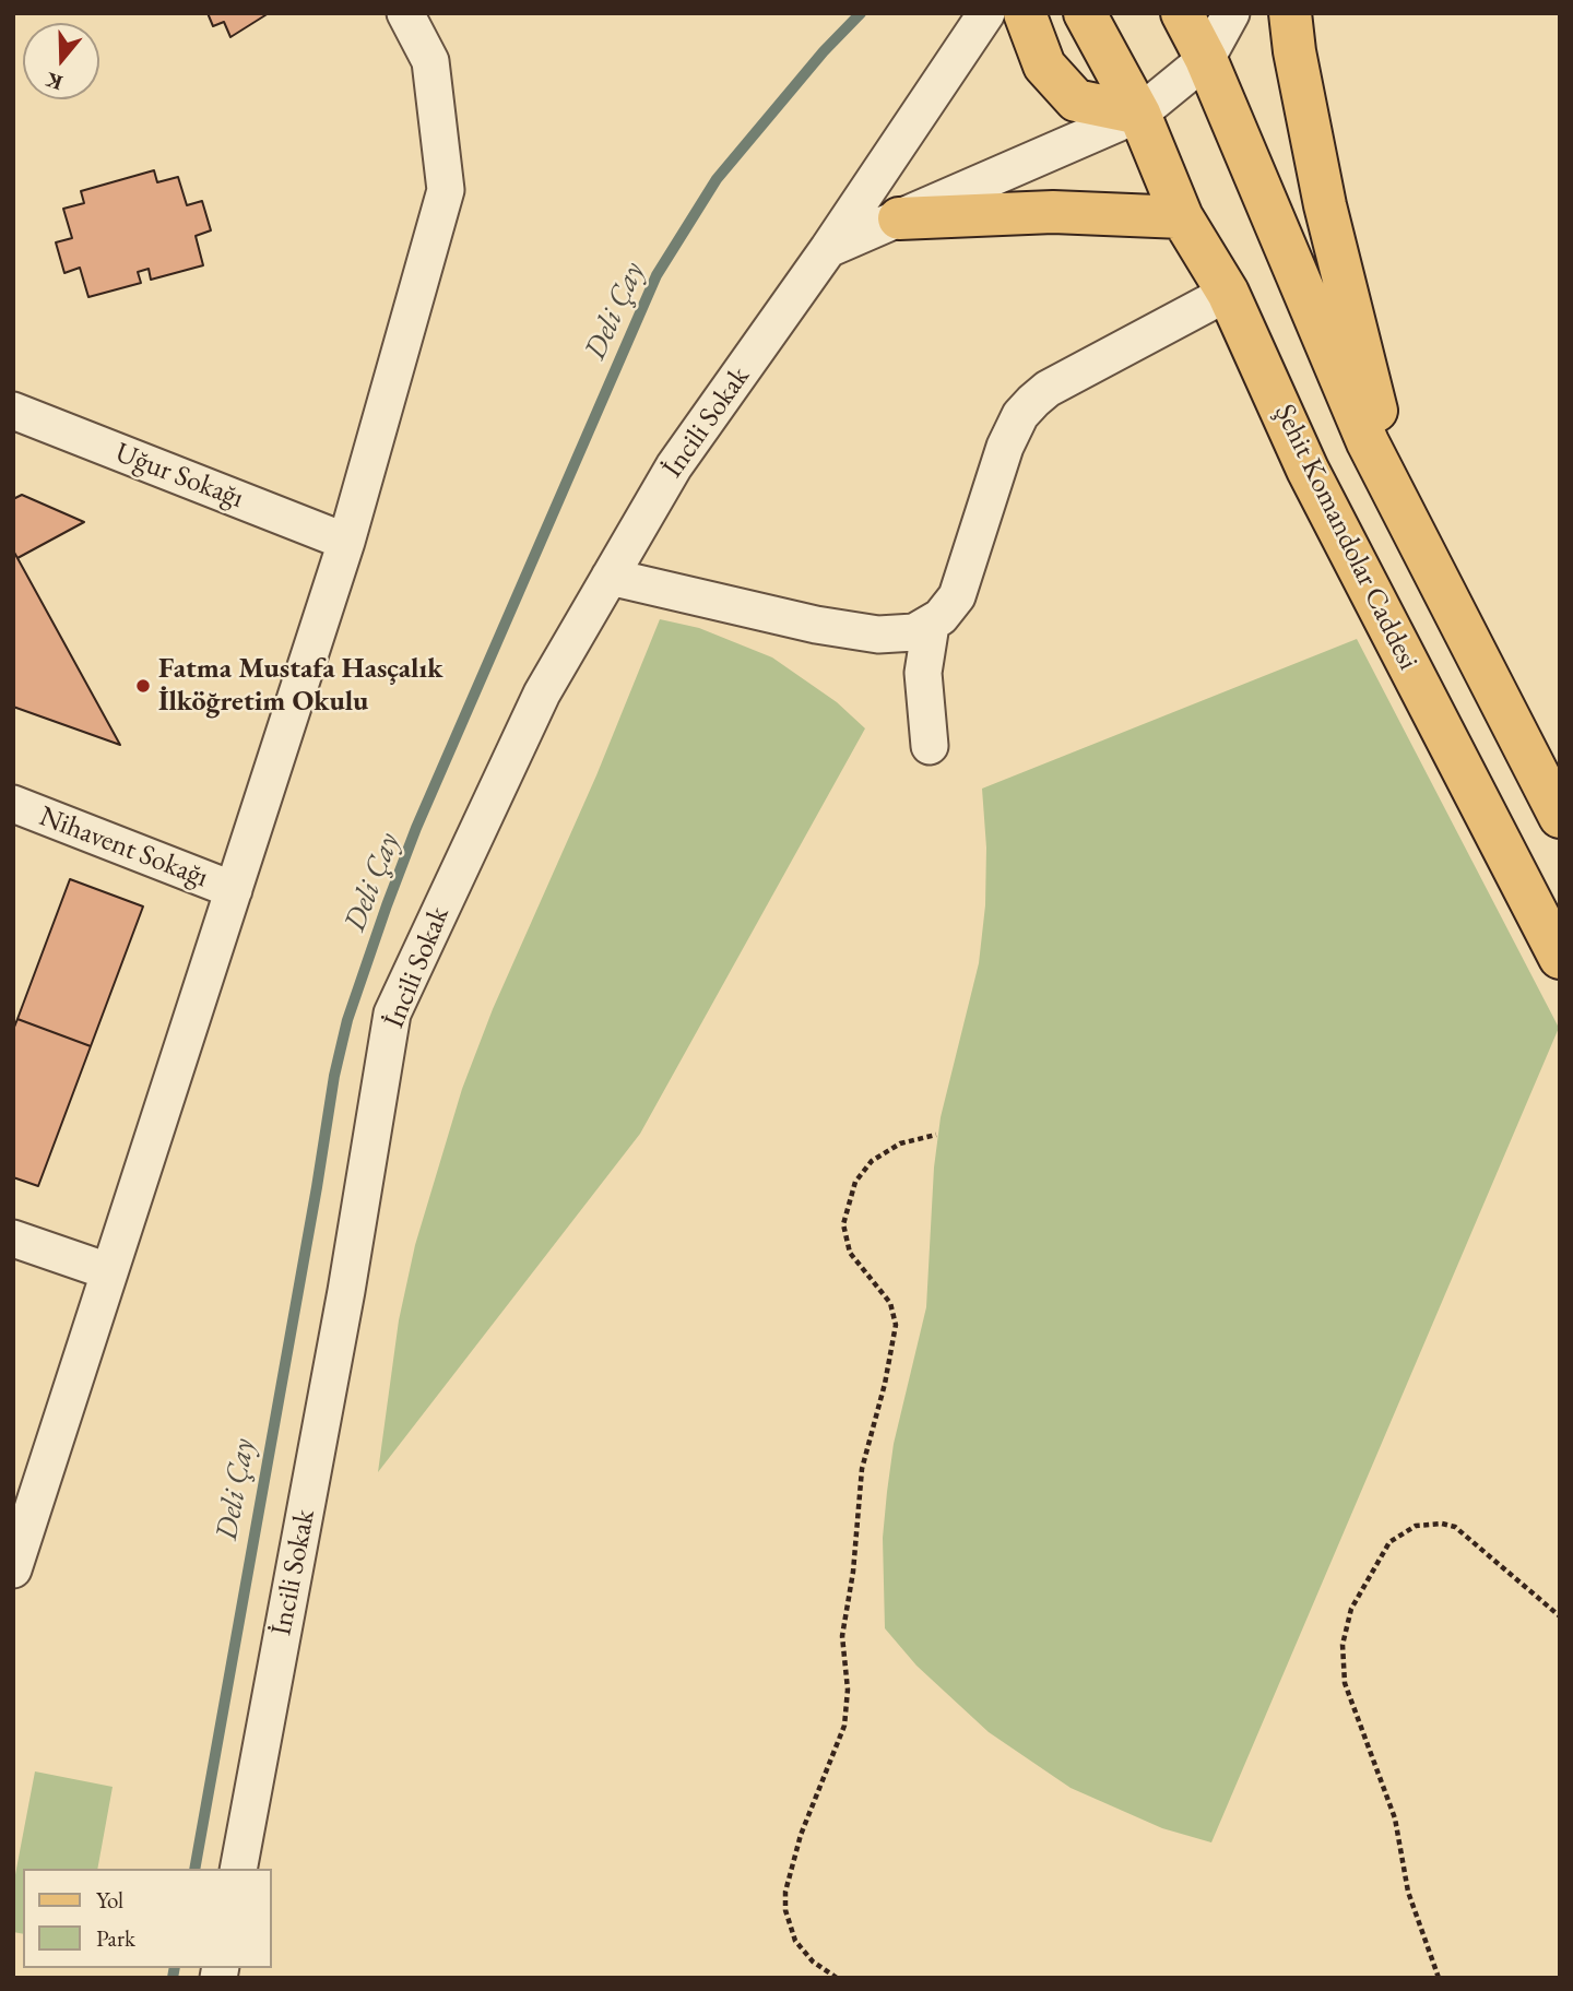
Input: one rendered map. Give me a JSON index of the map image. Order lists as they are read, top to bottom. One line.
{"streets":{"main road":["Şehit Komandolar Caddesi"],"street":["İncili Sokak","Uğur Sokağı","Nihavent Sokağı"]},"water":["Deli Çay"],"places":["Fatma Mustafa Hasçalık İlköğretim Okulu"],"legend":["Yol","Park"],"north":"bottom"}
